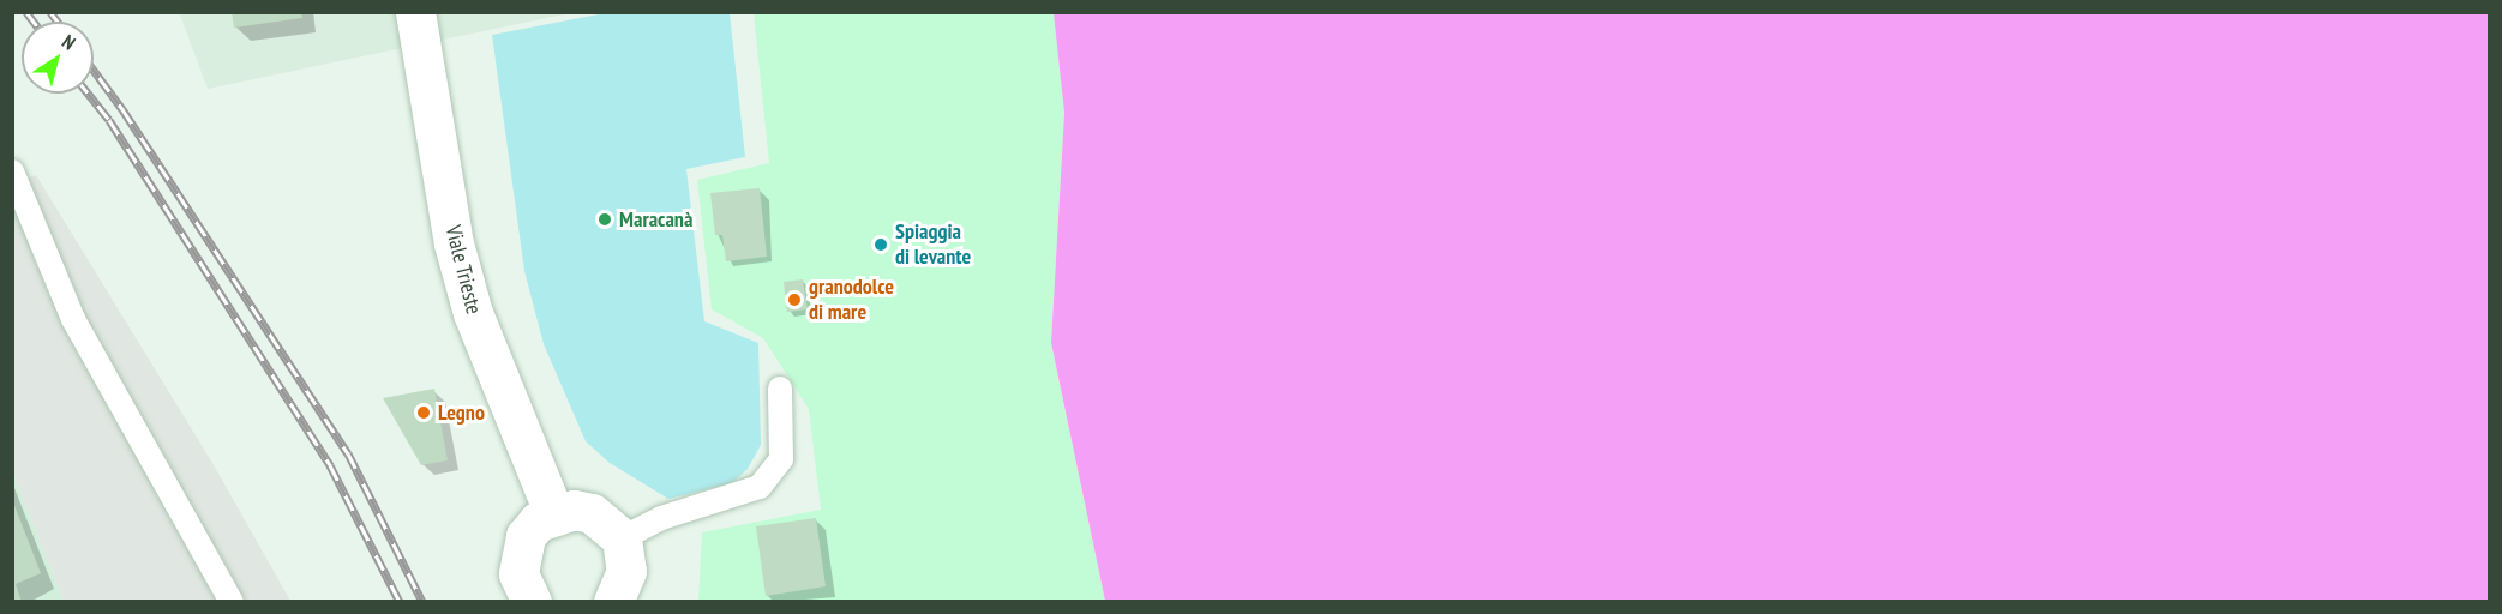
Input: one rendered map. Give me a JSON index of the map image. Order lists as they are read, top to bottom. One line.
{"streets":{"street":["Viale Trieste"]},"places":["Maracanà","Spiaggia di levante","granodolce di mare","Legno"],"north":"top right"}
